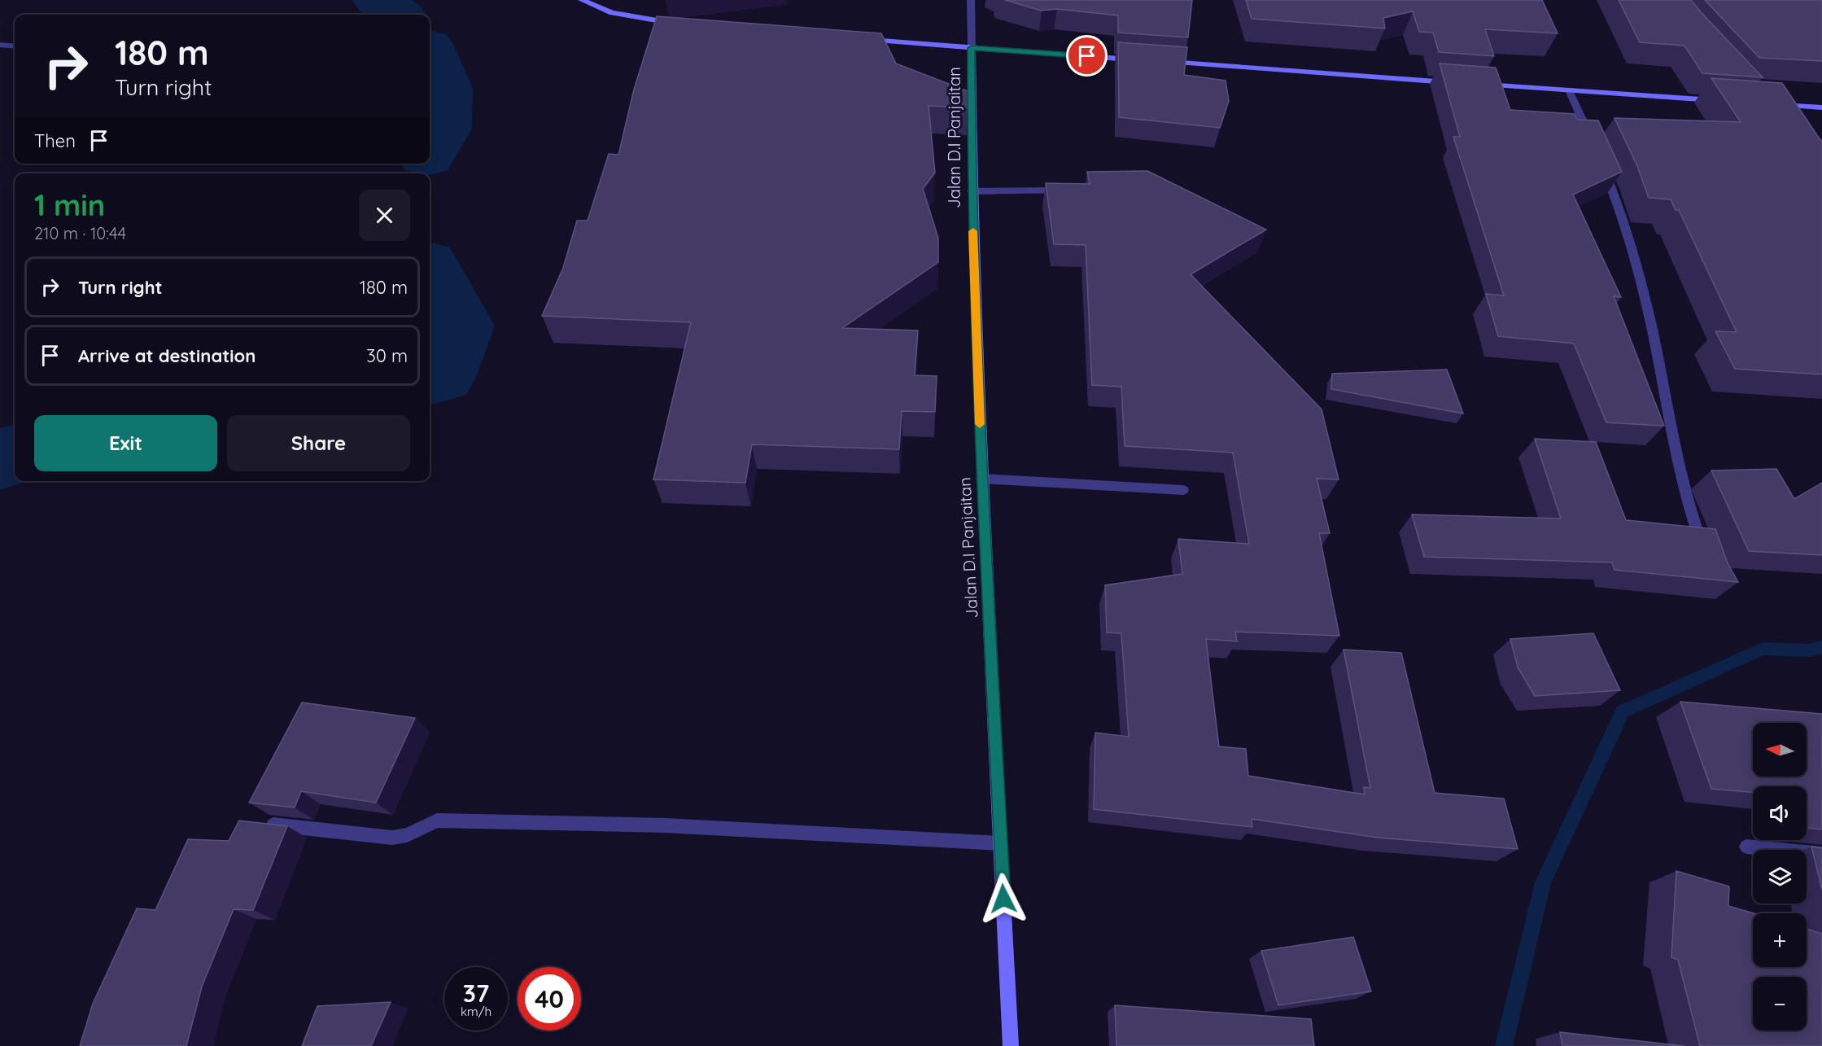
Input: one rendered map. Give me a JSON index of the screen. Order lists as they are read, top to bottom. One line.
{"streets":{"street":["Jalan D.I Panjaitan"]},"north":"left","page":{"turn":["180 m","Turn right"],"then":"Then","heading":["1 min","210 m · 10:44"],"list":[{"name":"Turn right","value":"180 m"},{"name":"Arrive at destination","value":"30 m"}],"buttons":["Exit","Share"],"map_buttons":["+","−"],"speed":"37 km/h","limit":"40"}}
